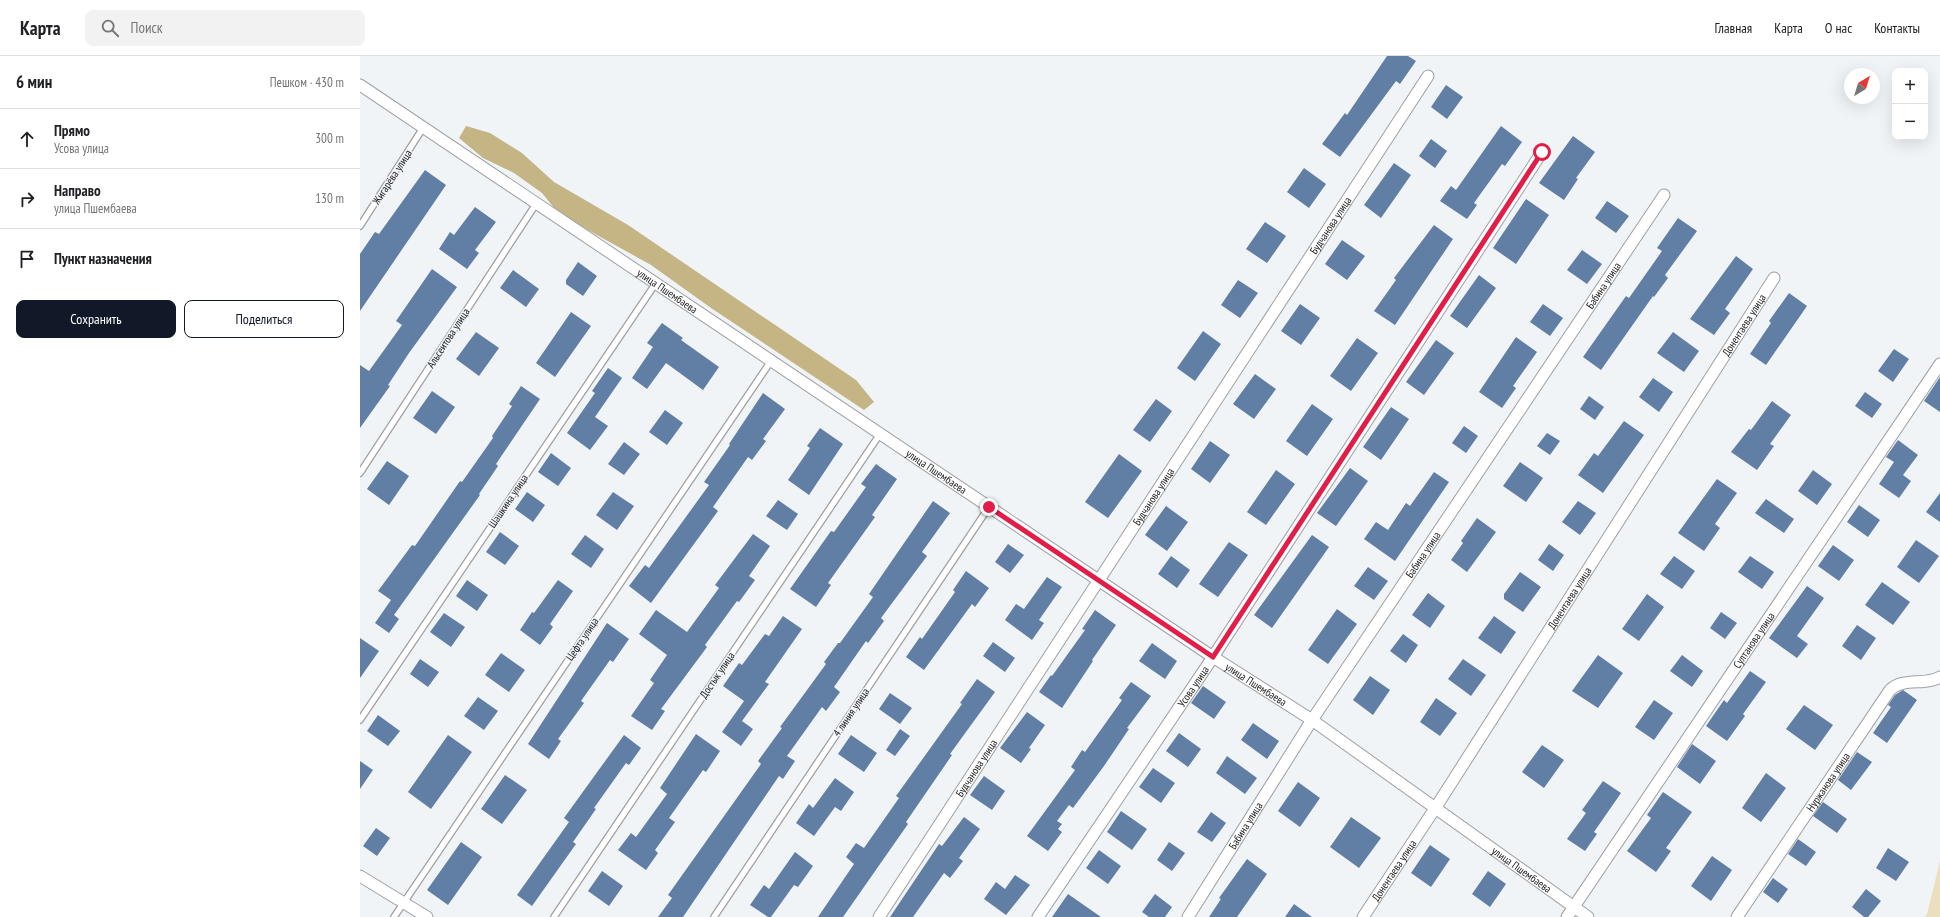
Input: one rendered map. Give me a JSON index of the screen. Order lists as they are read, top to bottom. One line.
{"streets":{"street":["Будчанова улица","Бабина улица","улица Пшембаева","Донентаева улица","Султанова улица","Усова улица","Нуржанова улица"],"lane":["Жигарёва улица","Альсеитова улица","Шашкина улица","Цефта улица","Достык улица","4 линия улица"]},"crossings":[["Жигарёва улица","улица Пшембаева"],["Будчанова улица","улица Пшембаева"],["Бабина улица","улица Пшембаева"],["улица Пшембаева","Донентаева улица"],["улица Пшембаева","Альсеитова улица"],["улица Пшембаева","Шашкина улица"],["улица Пшембаева","Цефта улица"],["улица Пшембаева","Султанова улица"],["улица Пшембаева","Достык улица"],["улица Пшембаева","Усова улица"],["улица Пшембаева","4 линия улица"]],"north":"top right","page":{"header":"Карта","search":"Поиск","nav":["Главная","Карта","О нас","Контакты"],"heading":["6 мин","Пешком · 430 m"],"map_buttons":["+","−"],"list":[["Прямо","Усова улица","300 m"],["Направо","улица Пшембаева","130 m"],"Пункт назначения"],"buttons":["Сохранить","Поделиться"]}}
